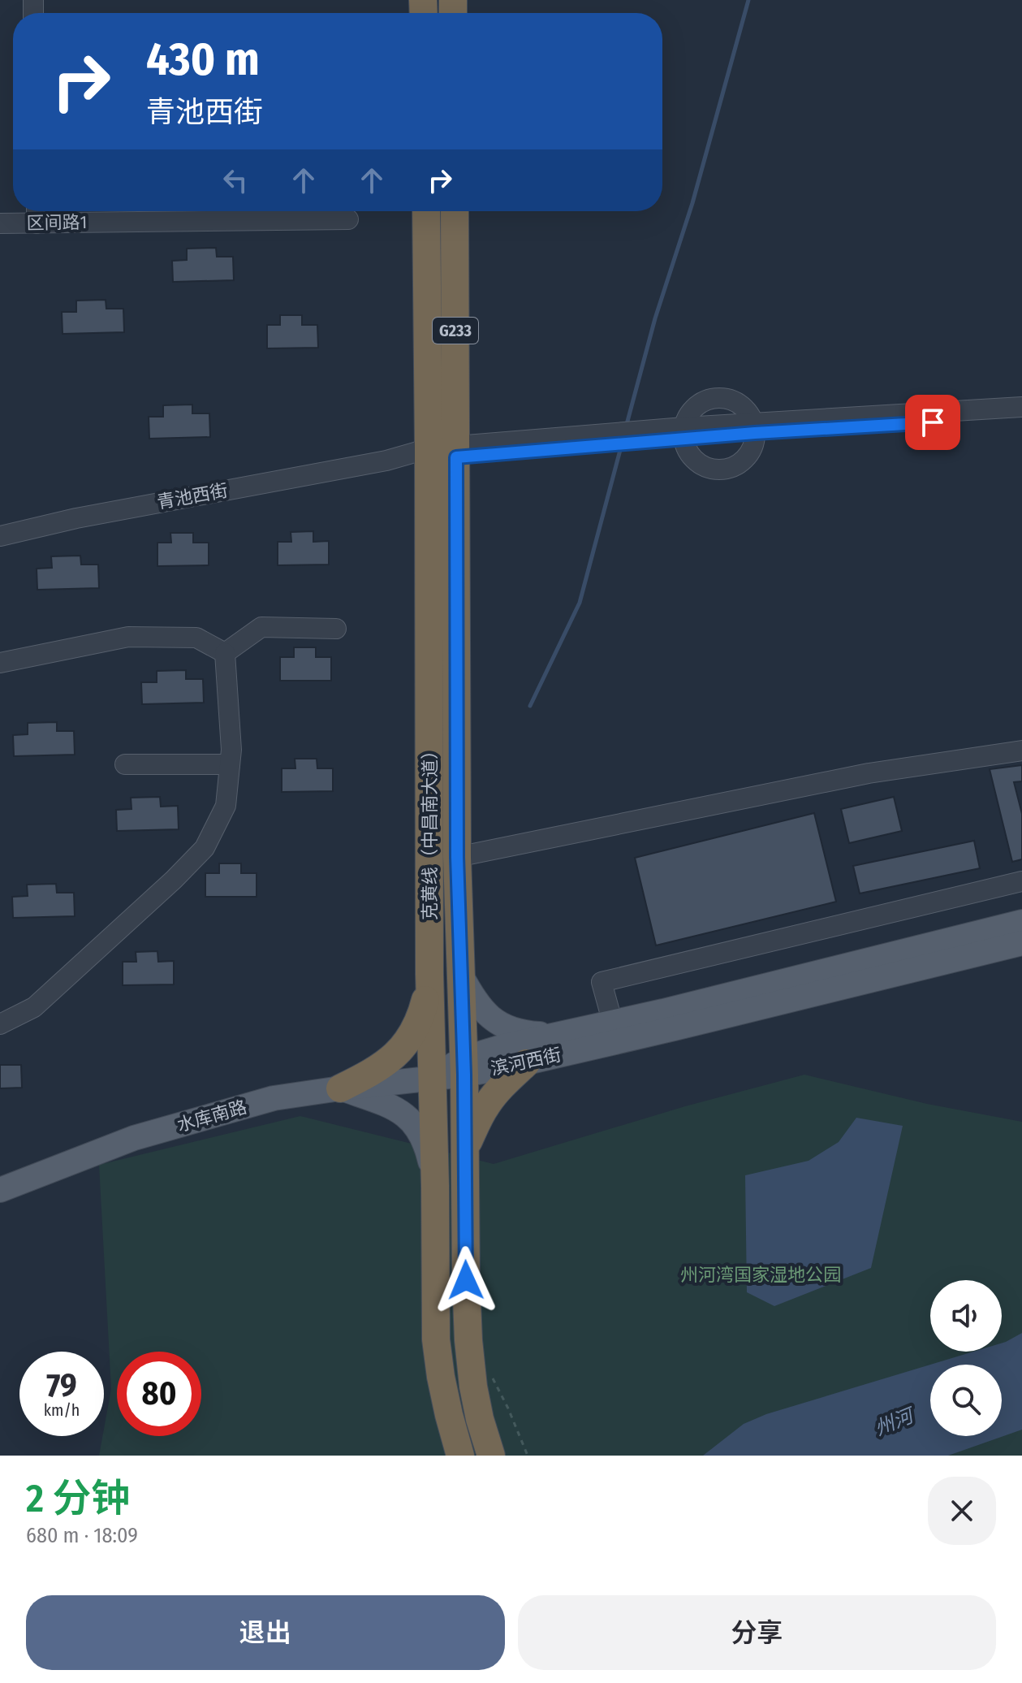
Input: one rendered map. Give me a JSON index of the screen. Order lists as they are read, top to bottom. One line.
{"streets":{"highway":["G233","克黄线（中昌南大道）"],"main road":["滨河西街","水库南路"],"street":["区间路1","青池西街"]},"crossings":[["青池西街","克黄线（中昌南大道）"],["克黄线（中昌南大道）","滨河西街"],["克黄线（中昌南大道）","水库南路"],["滨河西街","水库南路"]],"water":["州河"],"parks":["州河湾国家湿地公园"],"page":{"turn":["430 m","青池西街"],"speed":"79 km/h","limit":"80","heading":["2 分钟","680 m · 18:09"],"buttons":["退出","分享"]}}
